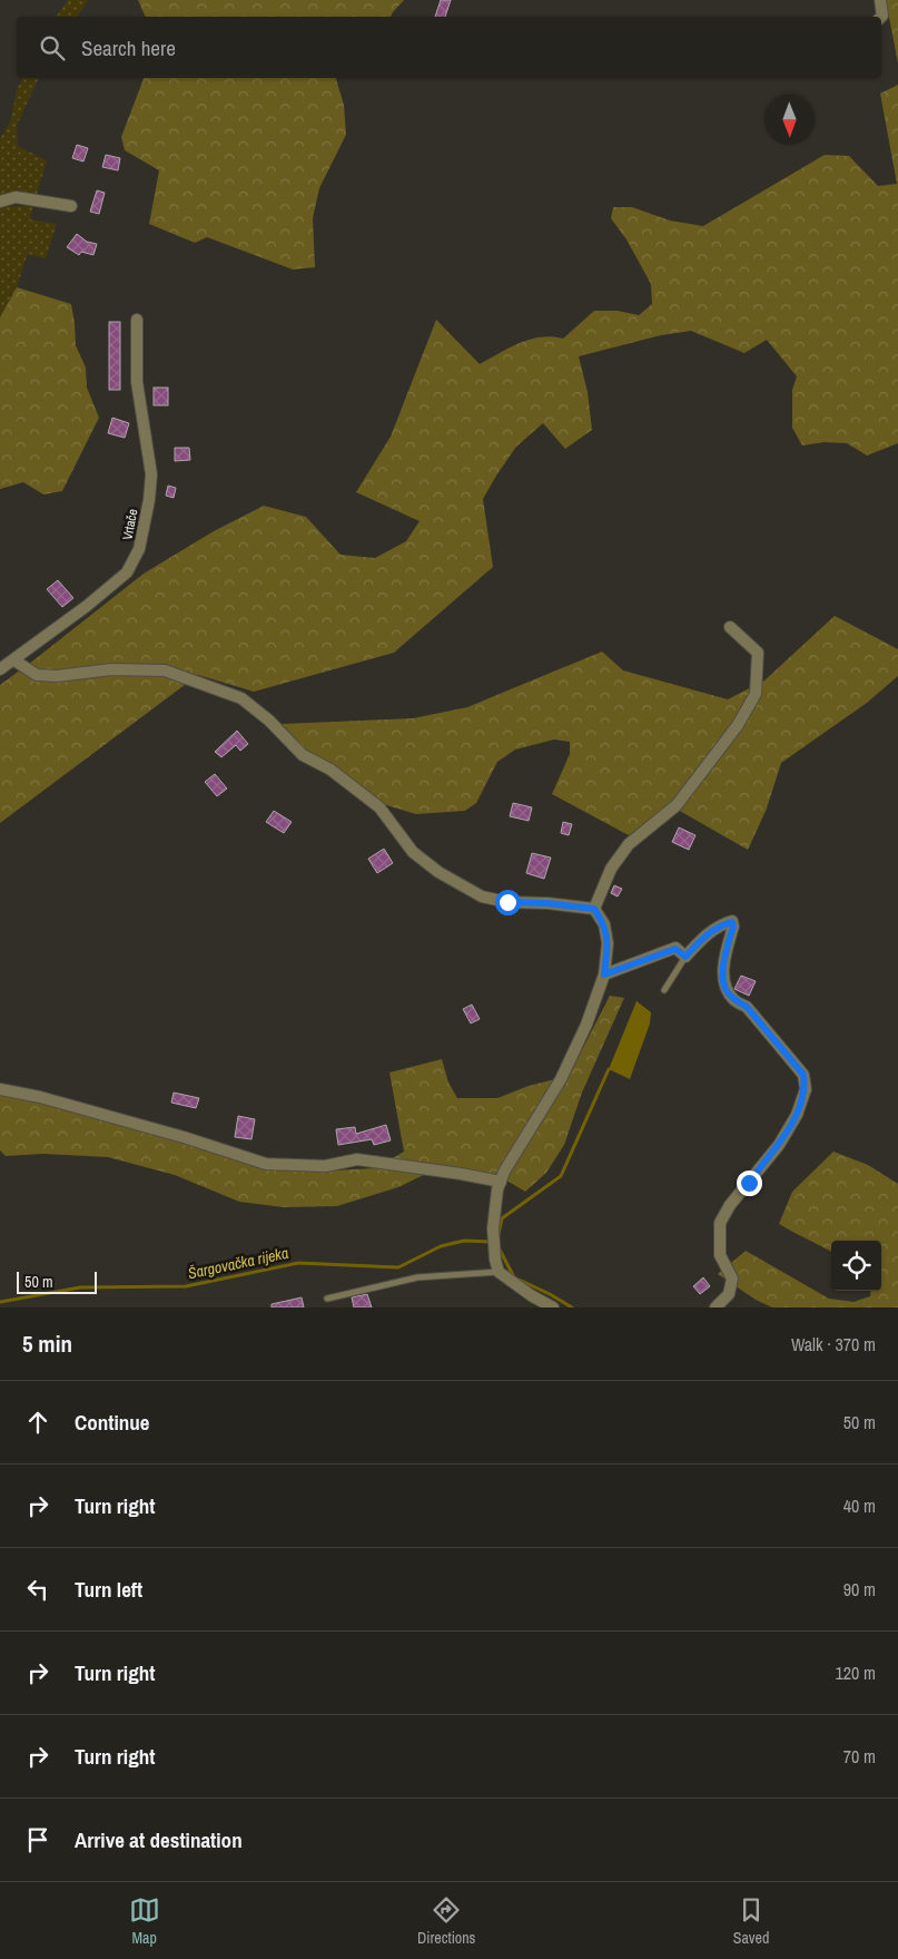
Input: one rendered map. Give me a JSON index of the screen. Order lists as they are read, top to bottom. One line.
{"streets":{"street":["Vrtače"]},"water":["Šargovačka rijeka"],"scale_bar":"50 m","north":"bottom","page":{"search":"Search here","scale":"50 m","heading":["5 min","Walk · 370 m"],"list":[["Continue","50 m"],["Turn right","40 m"],["Turn left","90 m"],["Turn right","120 m"],["Turn right","70 m"],"Arrive at destination"],"nav":["Map","Directions","Saved"]}}
